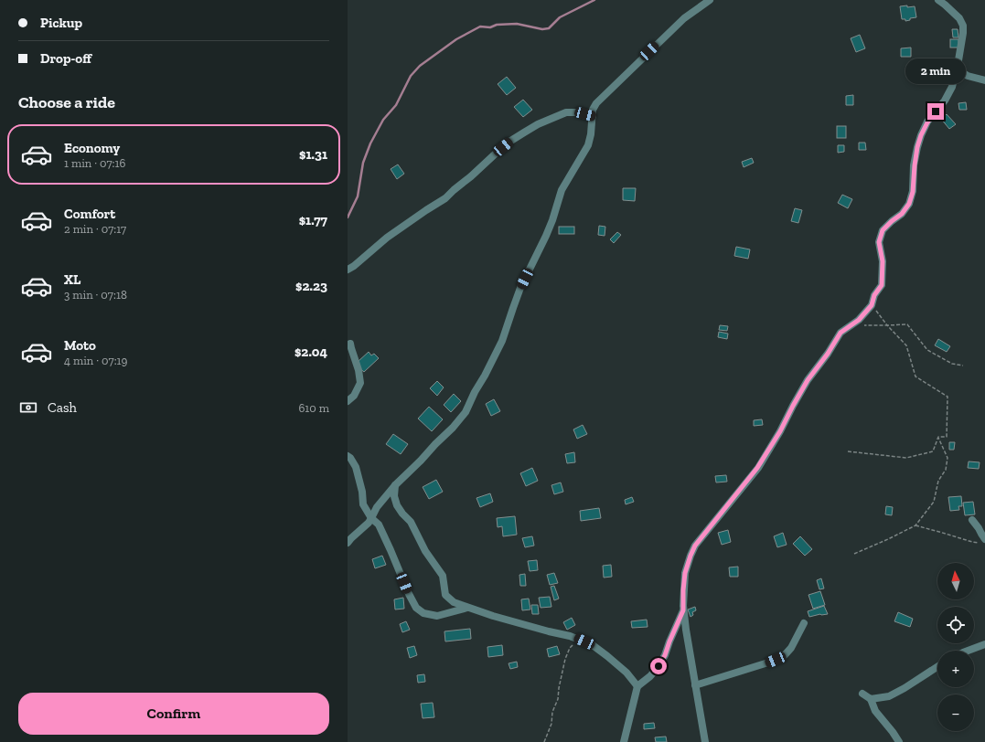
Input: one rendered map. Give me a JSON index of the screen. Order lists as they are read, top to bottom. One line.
{"north":"top","page":{"banner":["Pickup","Drop-off"],"bubble":"2 min","heading":"Choose a ride","list":[{"name":"Economy","note":"1 min · 07:16","value":"$1.31"},{"name":"Comfort","note":"2 min · 07:17","value":"$1.77"},{"name":"XL","note":"3 min · 07:18","value":"$2.23"},{"name":"Moto","note":"4 min · 07:19","value":"$2.04"}],"pay":["Cash","610 m"],"map_buttons":["+","−"],"buttons":"Confirm"}}
